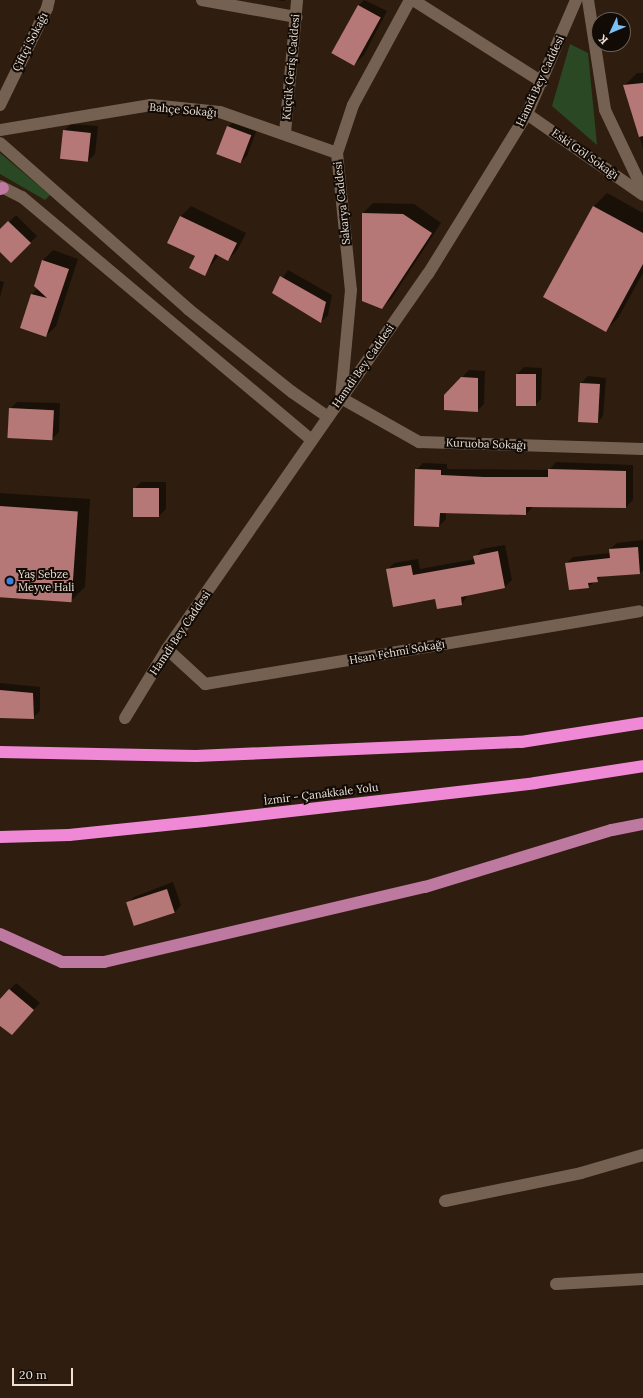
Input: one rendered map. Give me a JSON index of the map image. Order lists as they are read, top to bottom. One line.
{"streets":{"highway":["İzmir - Çanakkale Yolu"],"street":["Çiftçi Sokağı","Küçük Geriş Caddesi","Hamdi Bey Caddesi","Bahçe Sokağı","Eski Göl Sokağı","Sakarya Caddesi","Kuruoba Sokağı","Hsan Fehmi Sokağı"]},"crossings":[["Küçük Geriş Caddesi","Bahçe Sokağı"],["Hamdi Bey Caddesi","Eski Göl Sokağı"],["Hamdi Bey Caddesi","Sakarya Caddesi"],["Hamdi Bey Caddesi","Kuruoba Sokağı"],["Hamdi Bey Caddesi","Hsan Fehmi Sokağı"],["Bahçe Sokağı","Sakarya Caddesi"],["Sakarya Caddesi","Kuruoba Sokağı"]],"places":["Yaş Sebze Meyve Hali"],"scale_bar":"20 m","north":"bottom left"}
